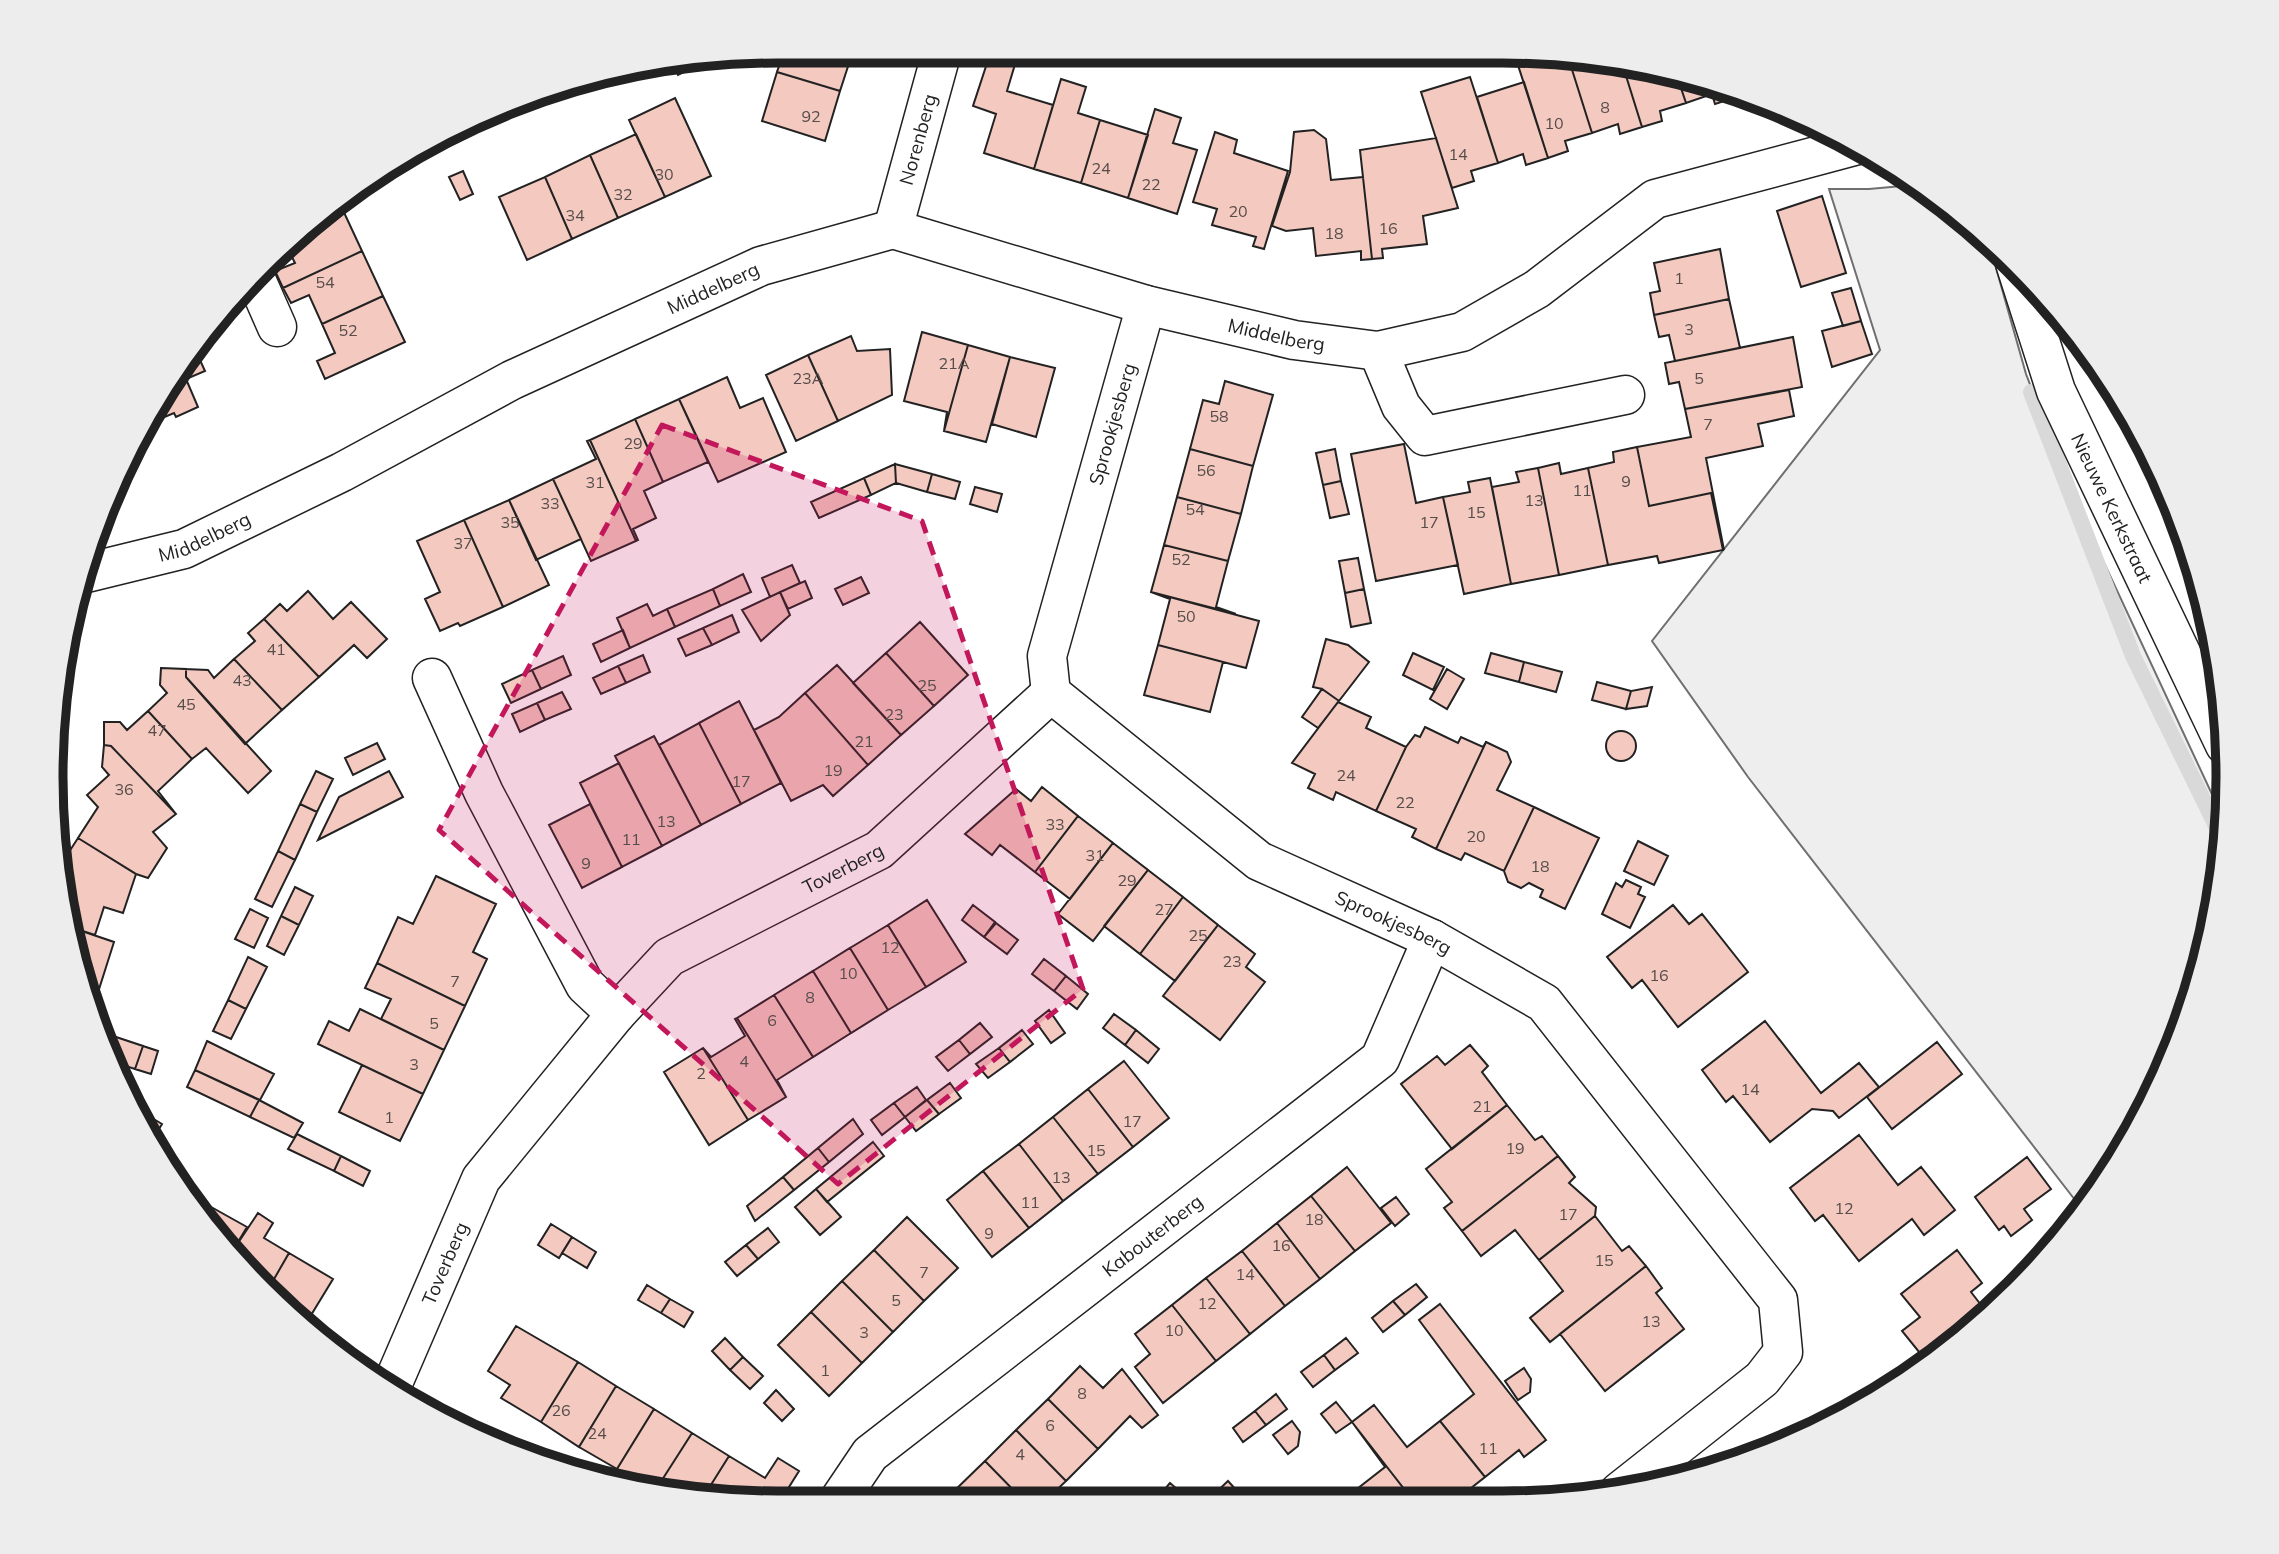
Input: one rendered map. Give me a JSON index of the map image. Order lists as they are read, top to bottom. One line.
{"streets":{"street":["Norenberg","Middelberg","Sprookjesberg","Nieuwe Kerkstraat","Toverberg","Kabouterberg"]},"crossings":[["Norenberg","Middelberg"],["Middelberg","Sprookjesberg"],["Sprookjesberg","Toverberg"],["Sprookjesberg","Kabouterberg"]],"house_numbers":["8","92","10","14","24","30","22","32","20","34","16","18","1","54","3","52","21A","23A","5","58","7","29","56","9","31","11","13","33","54","15","35","17","37","52","50","41","43","25","45","23","47","21","19","24","17","36","22","13","33","20","11","31","9","18","29","27","25","12","23","10","16","7","8","6","5","4","3","2","14","21","1","17","19","15","13","11","12","17","18","9","16","15","7","14","5","12","13","10","3","1","8","26","6","24","11","4"]}
